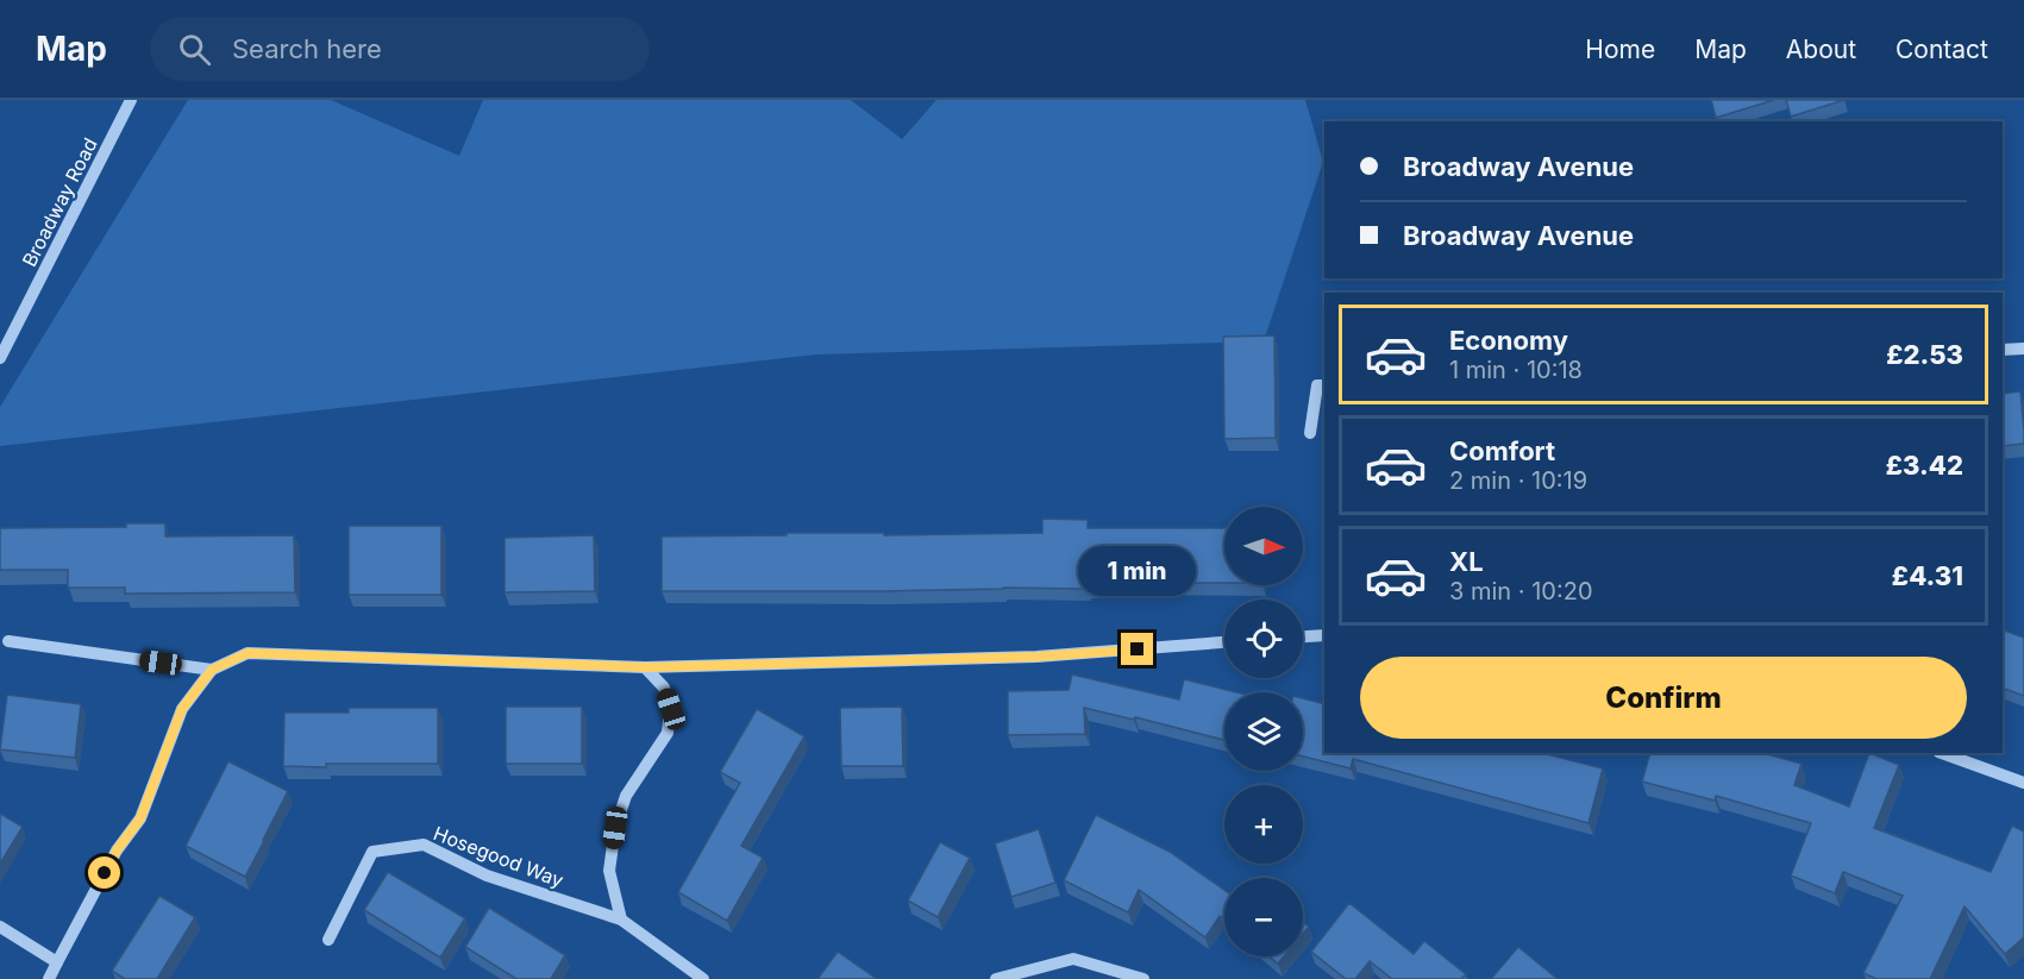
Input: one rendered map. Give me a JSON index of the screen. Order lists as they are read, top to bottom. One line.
{"streets":{"street":["Broadway Road","Hosegood Way"]},"north":"right","page":{"header":"Map","search":"Search here","nav":["Home","Map","About","Contact"],"banner":["Broadway Avenue","Broadway Avenue"],"list":[{"name":"Economy","note":"1 min · 10:18","value":"£2.53"},{"name":"Comfort","note":"2 min · 10:19","value":"£3.42"},{"name":"XL","note":"3 min · 10:20","value":"£4.31"}],"map_buttons":["+","−"],"bubble":"1 min","buttons":"Confirm"}}
